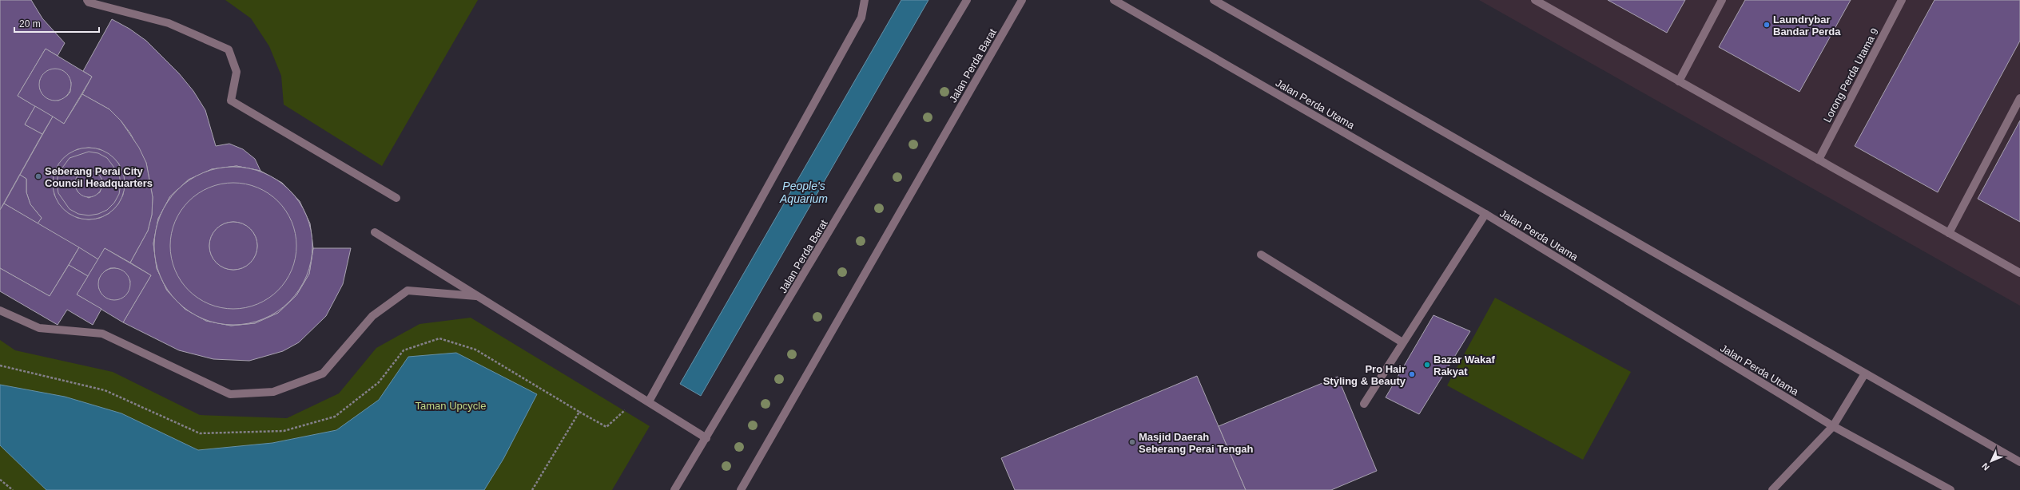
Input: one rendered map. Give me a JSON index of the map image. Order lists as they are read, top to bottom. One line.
{"streets":{"street":["Jalan Perda Barat","Lorong Perda Utama 9","Jalan Perda Utama"]},"water":["People's Aquarium"],"parks":["Taman Upcycle"],"places":["Laundrybar Bandar Perda","Seberang Perai City Council Headquarters","Bazar Wakaf Rakyat","Pro Hair Styling & Beauty","Masjid Daerah Seberang Perai Tengah"],"scale_bar":"20 m","north":"bottom left"}
